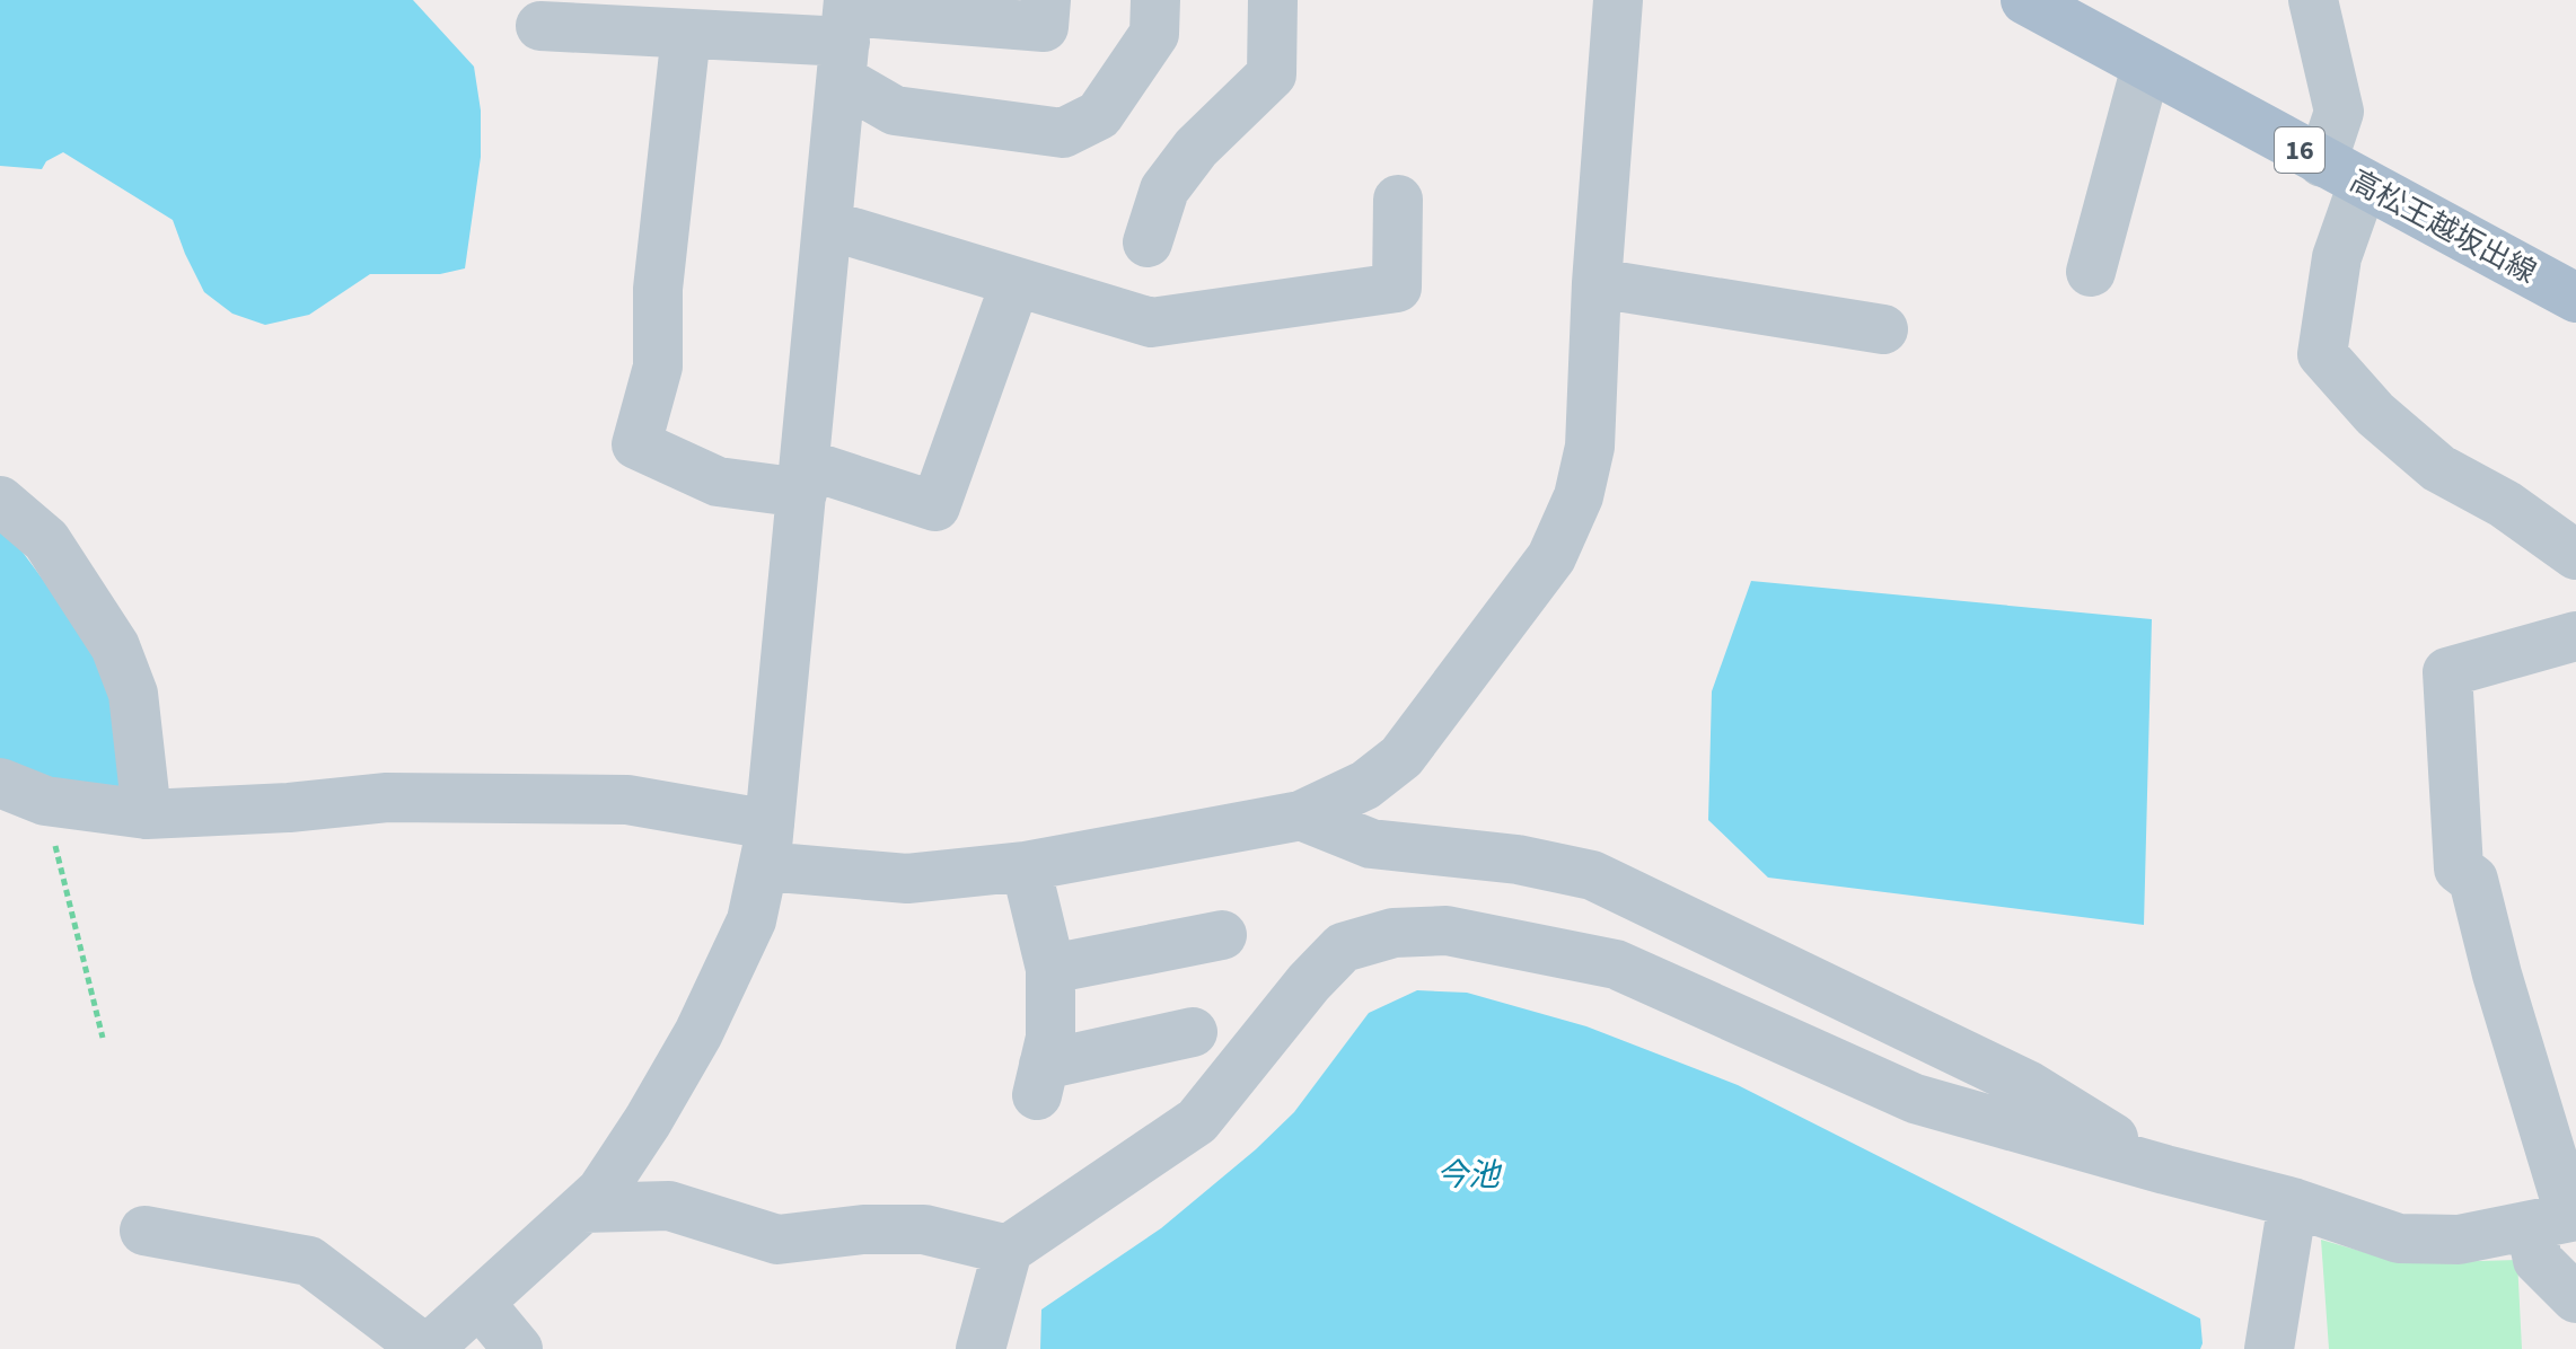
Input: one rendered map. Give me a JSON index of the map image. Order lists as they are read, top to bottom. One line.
{"streets":{"main road":["16","高松王越坂出線"]},"water":["今池"]}
